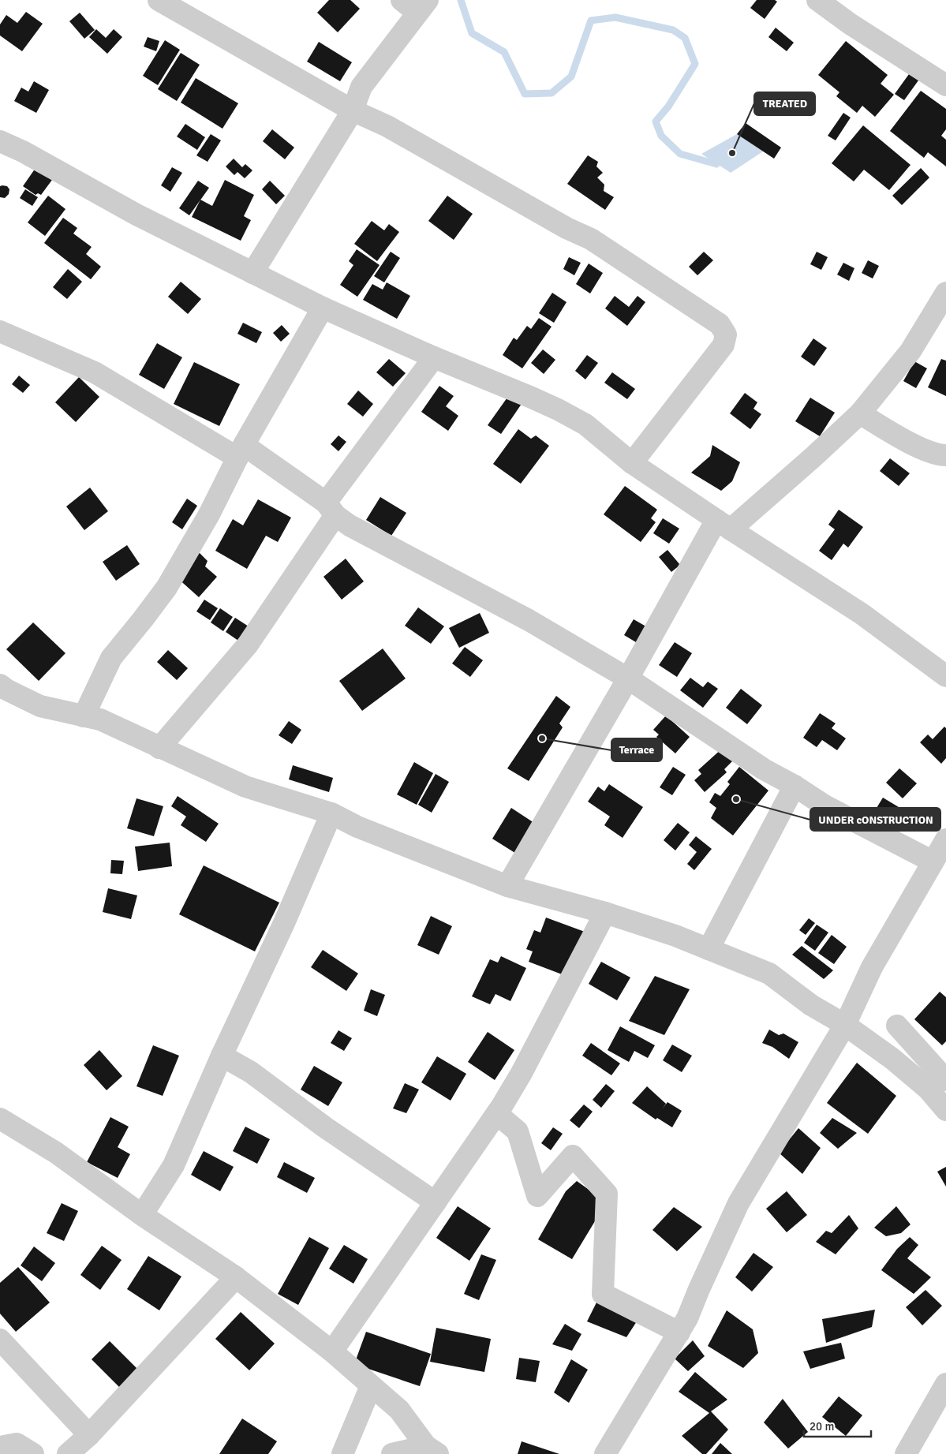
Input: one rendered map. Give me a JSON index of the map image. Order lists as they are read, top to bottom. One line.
{"places":["TREATED","Terrace","UNDER cONSTRUCTION"],"scale_bar":"20 m"}
